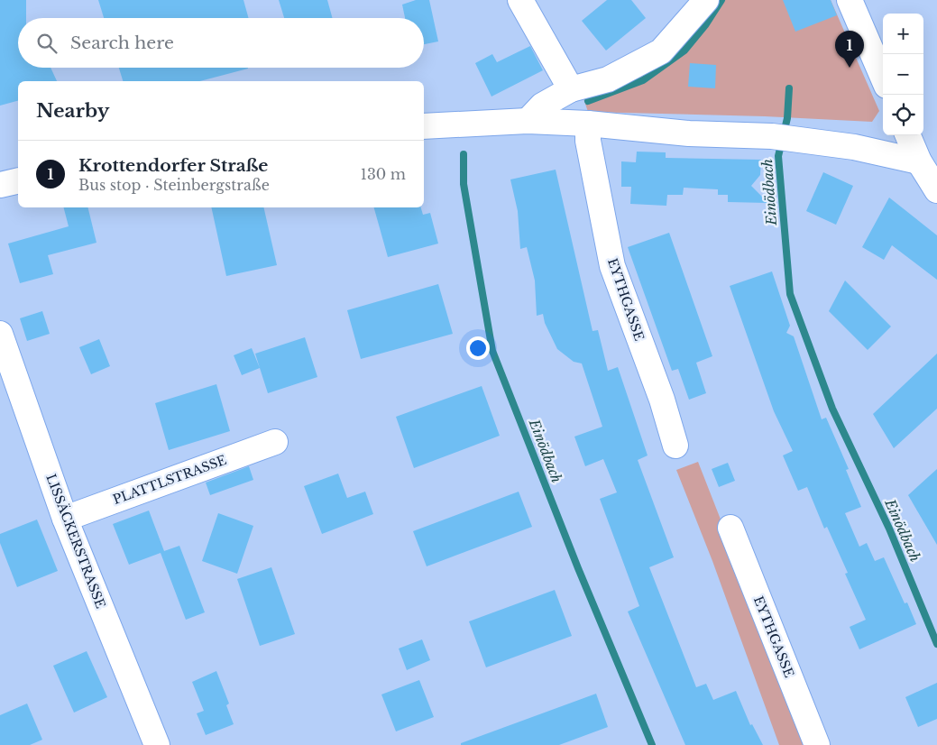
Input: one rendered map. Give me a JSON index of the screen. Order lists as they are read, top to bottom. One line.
{"streets":{"street":["EYTHGASSE","PLATTLSTRASSE","LISSÄCKERSTRASSE"]},"crossings":[["PLATTLSTRASSE","LISSÄCKERSTRASSE"]],"water":["Einödbach"],"page":{"map_buttons":["+","−"],"search":"Search here","pins":"1","heading":"Nearby","list":[{"mark":"1","name":"Krottendorfer Straße","note":"Bus stop · Steinbergstraße","value":"130 m"}]}}
